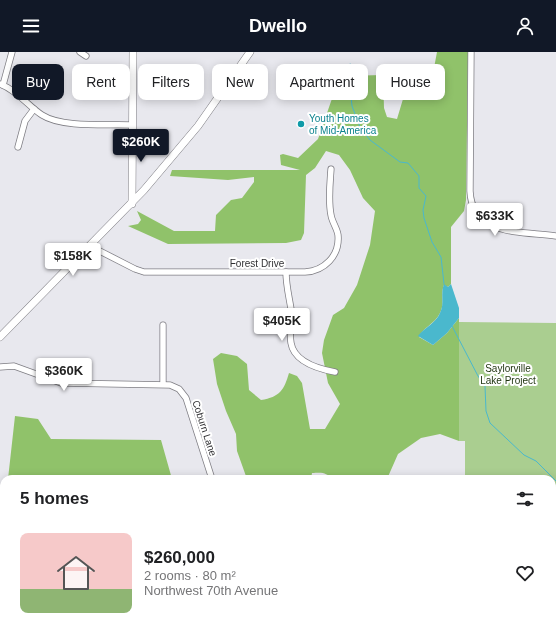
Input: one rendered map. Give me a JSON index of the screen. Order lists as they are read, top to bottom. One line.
{"streets":{"street":["Forest Drive","Coburn Lane"]},"parks":["Saylorville Lake Project"],"places":["Youth Homes of Mid-America"],"page":{"header":"Dwello","chip":["Buy","Rent","Filters","New","Apartment","House"],"price":["$260K","$633K","$158K","$405K","$360K"],"heading":"5 homes","list":[{"name":"$260,000","note":"2 rooms · 80 m² · Northwest 70th Avenue"}]}}
